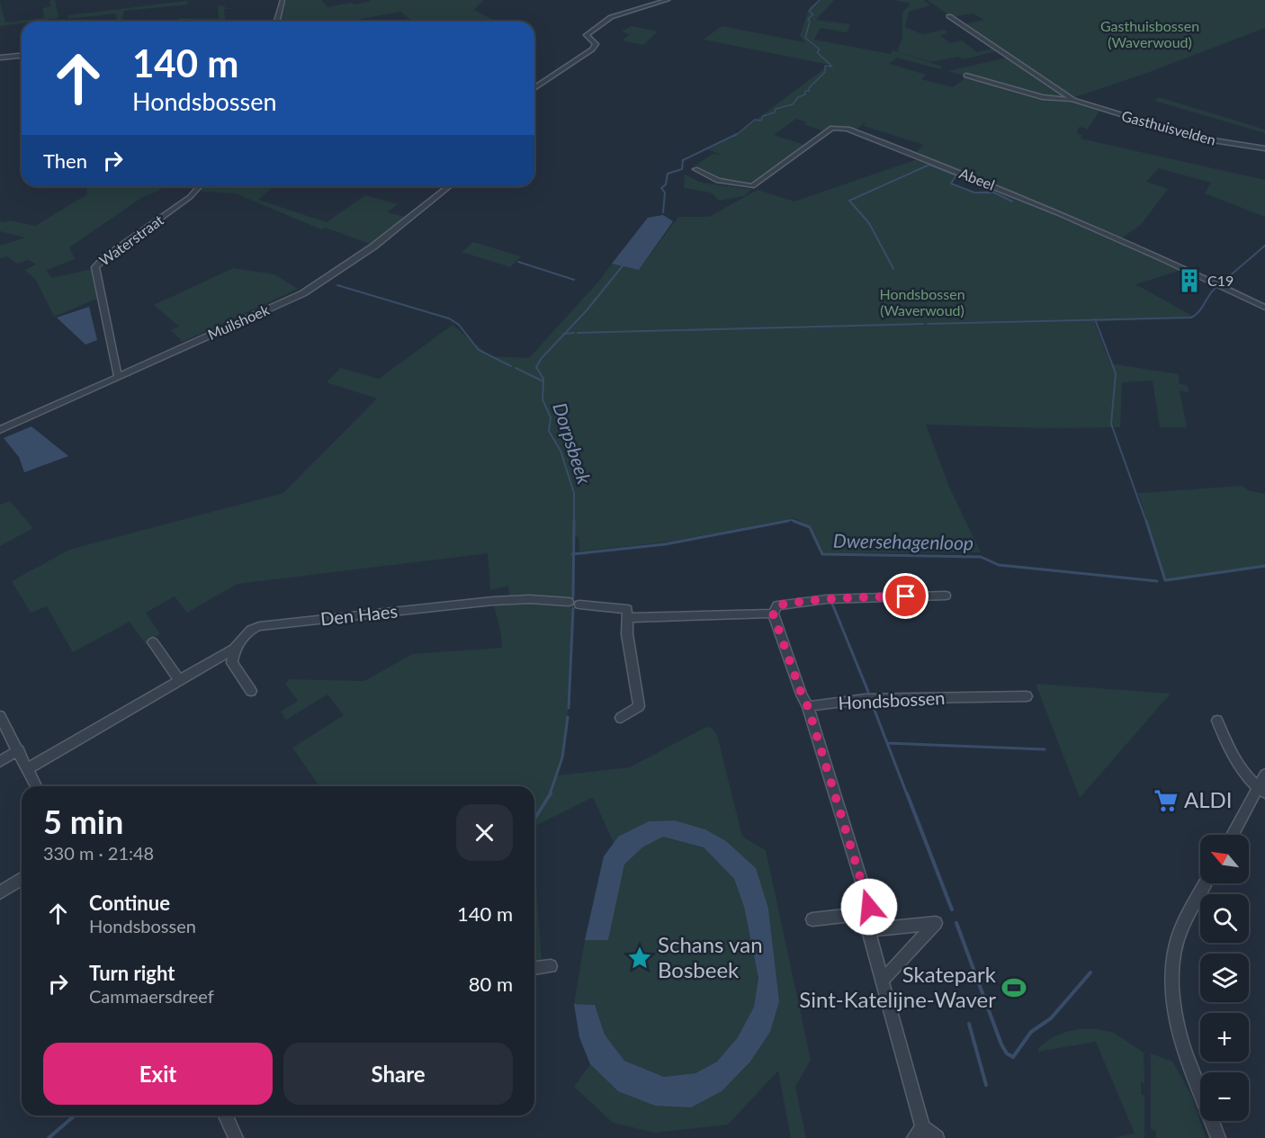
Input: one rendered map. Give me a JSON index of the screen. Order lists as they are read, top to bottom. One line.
{"streets":{"street":["Gasthuisvelden","Abeel","Waterstraat","Muilshoek","Den Haes","Hondsbossen"]},"crossings":[["Waterstraat","Muilshoek"]],"water":["Dorpsbeek","Dwersehagenloop"],"parks":["Gasthuisbossen (Waverwoud)","Hondsbossen (Waverwoud)"],"places":{"building":["C19"],"supermarket":["ALDI"],"place":["Schans van Bosbeek"],"sports":["Skatepark Sint-Katelijne-Waver"]},"north":"top left","page":{"turn":["140 m","Hondsbossen"],"then":"Then","heading":["5 min","330 m · 21:48"],"map_buttons":["+","−"],"list":[{"name":"Continue","note":"Hondsbossen","value":"140 m"},{"name":"Turn right","note":"Cammaersdreef","value":"80 m"}],"buttons":["Exit","Share"]}}
